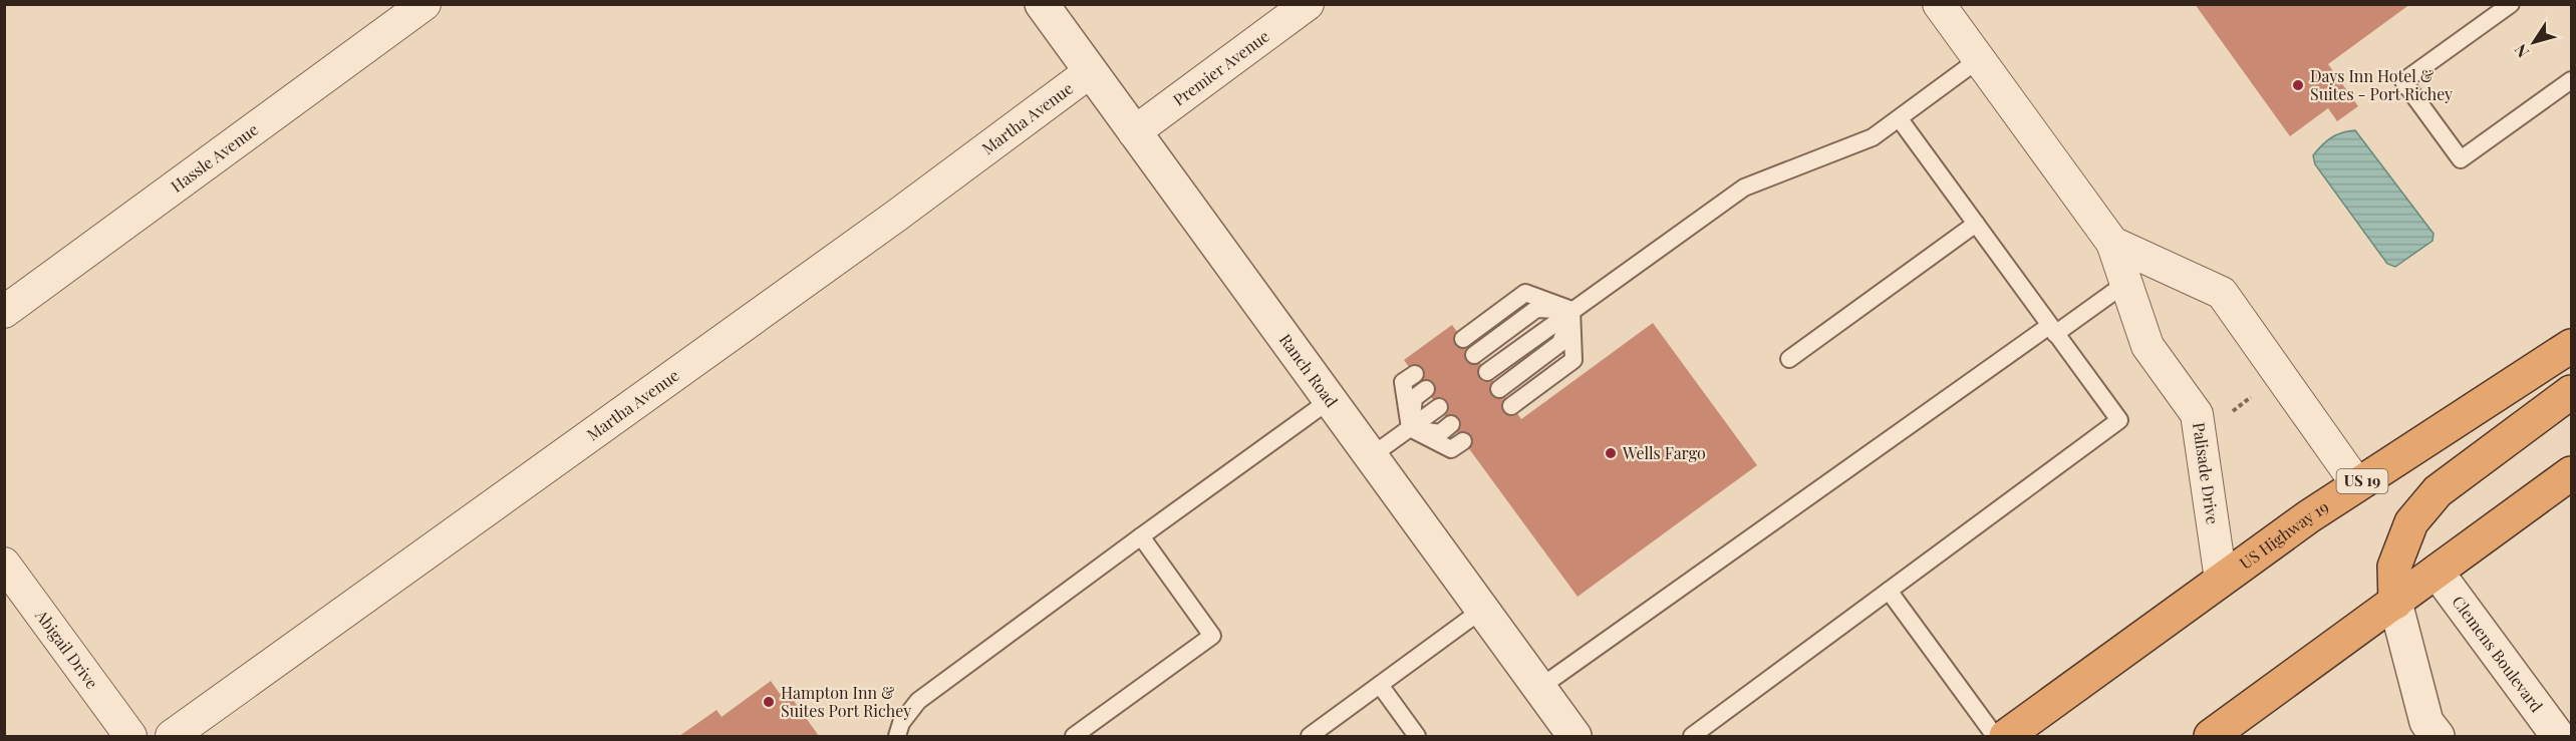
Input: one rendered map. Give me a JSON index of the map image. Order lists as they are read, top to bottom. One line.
{"streets":{"highway":["US 19","US Highway 19"],"street":["Premier Avenue","Martha Avenue","Hassle Avenue","Ranch Road","Palisade Drive","Abigail Drive","Clemens Boulevard"]},"crossings":[["Premier Avenue","Ranch Road"],["Martha Avenue","Ranch Road"],["Palisade Drive","US Highway 19"]],"places":["Days Inn Hotel & Suites - Port Richey","Wells Fargo","Hampton Inn & Suites Port Richey"],"north":"bottom left"}
